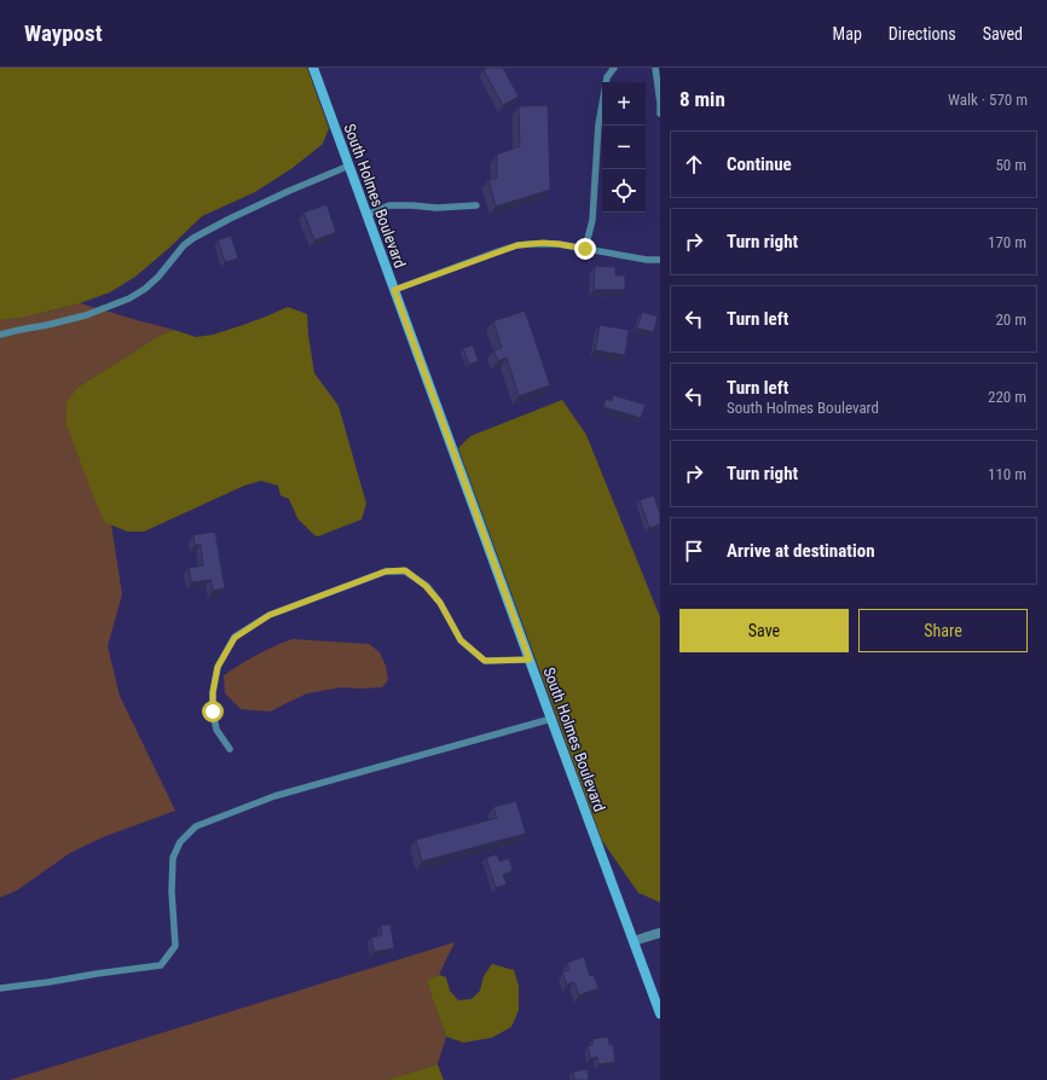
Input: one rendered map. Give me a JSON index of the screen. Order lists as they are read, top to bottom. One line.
{"streets":{"main road":["South Holmes Boulevard"]},"page":{"header":"Waypost","nav":["Map","Directions","Saved"],"heading":["8 min","Walk · 570 m"],"map_buttons":["+","−"],"list":[["Continue","50 m"],["Turn right","170 m"],["Turn left","20 m"],["Turn left","South Holmes Boulevard","220 m"],["Turn right","110 m"],"Arrive at destination"],"buttons":["Save","Share"]}}
